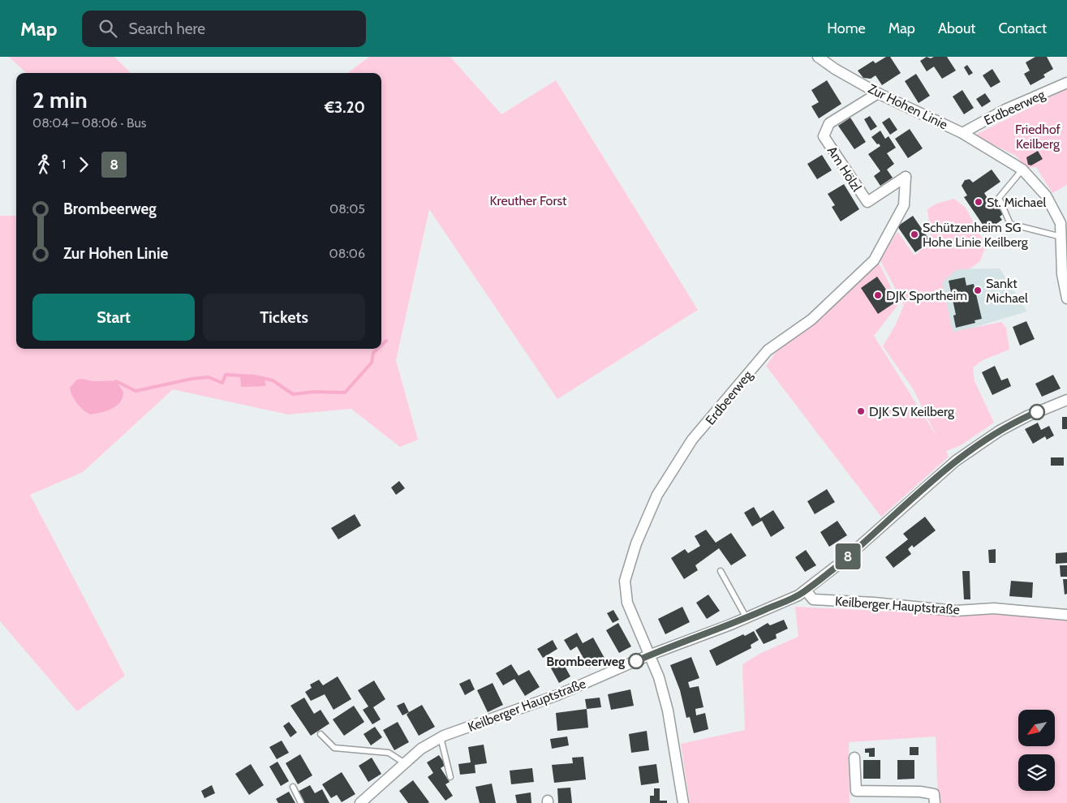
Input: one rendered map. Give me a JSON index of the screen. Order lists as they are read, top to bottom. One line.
{"streets":{"street":["Zur Hohen Linie","Erdbeerweg","Am Hölzl","Keilberger Hauptstraße"]},"crossings":[["Zur Hohen Linie","Erdbeerweg"],["Zur Hohen Linie","Am Hölzl"],["Erdbeerweg","Am Hölzl"],["Erdbeerweg","Keilberger Hauptstraße"]],"parks":["Friedhof Keilberg","Kreuther Forst"],"places":["St. Michael","Schützenheim SG Hohe Linie Keilberg","Sankt Michael","DJK Sportheim","DJK SV Keilberg","Brombeerweg"],"lines":["bus line 8"],"north":"bottom left","page":{"header":"Map","search":"Search here","nav":["Home","Map","About","Contact"],"on_map":"8","heading":["2 min","08:04 – 08:06 · Bus","€3.20"],"legs":["1","8"],"list":[{"name":"Brombeerweg","value":"08:05"},{"name":"Zur Hohen Linie","value":"08:06"}],"buttons":["Start","Tickets"]}}
